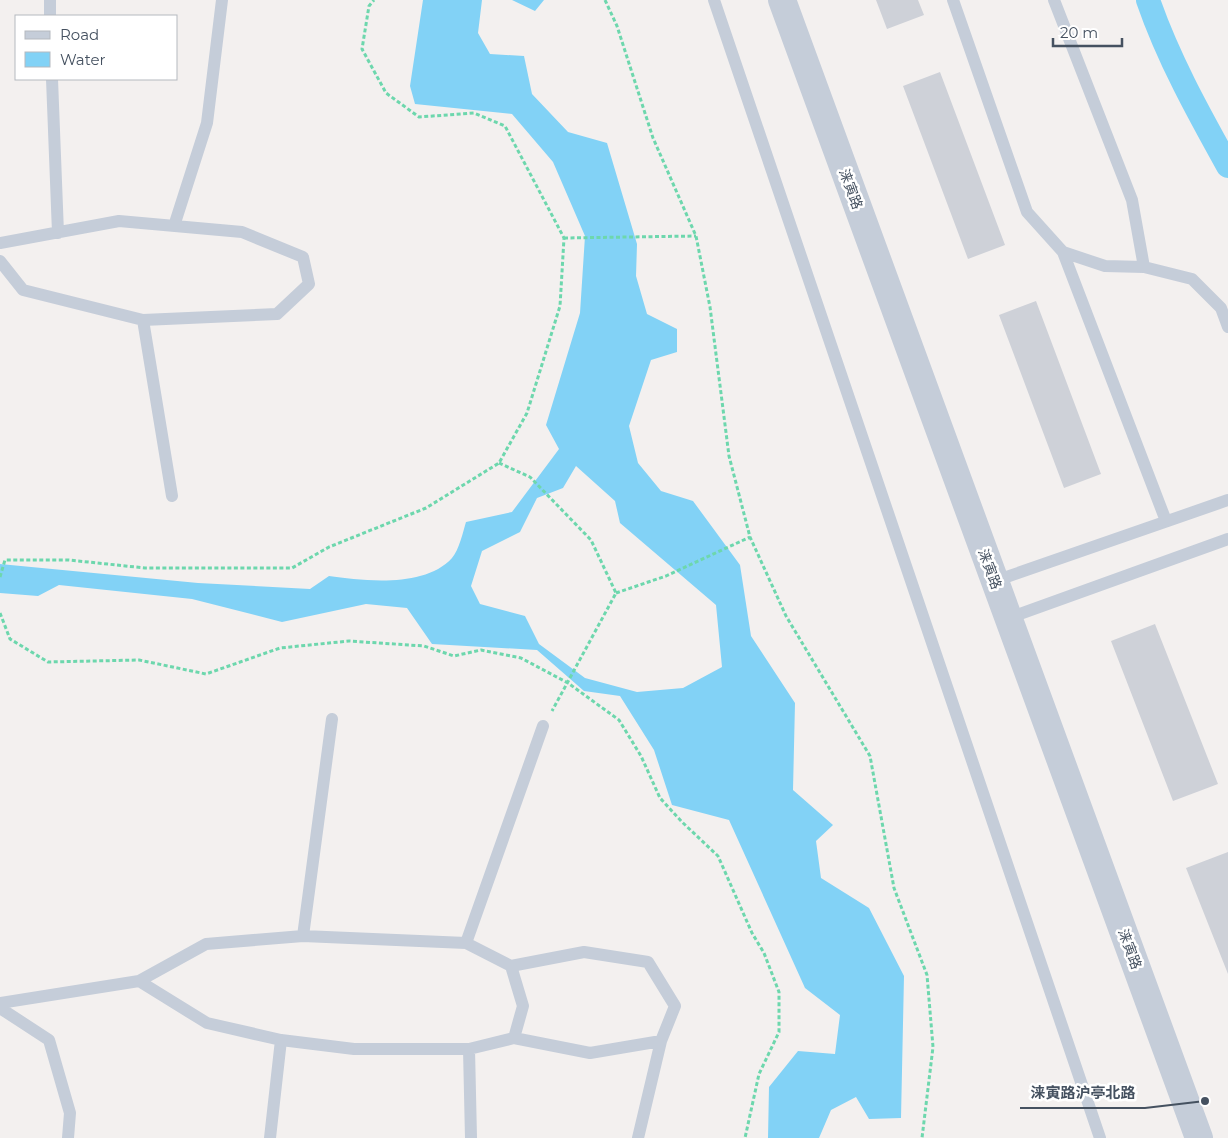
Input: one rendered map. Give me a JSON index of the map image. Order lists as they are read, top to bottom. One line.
{"streets":{"street":["涞寅路"]},"places":["涞寅路沪亭北路"],"legend":["Road","Water"],"scale_bar":"20 m"}
